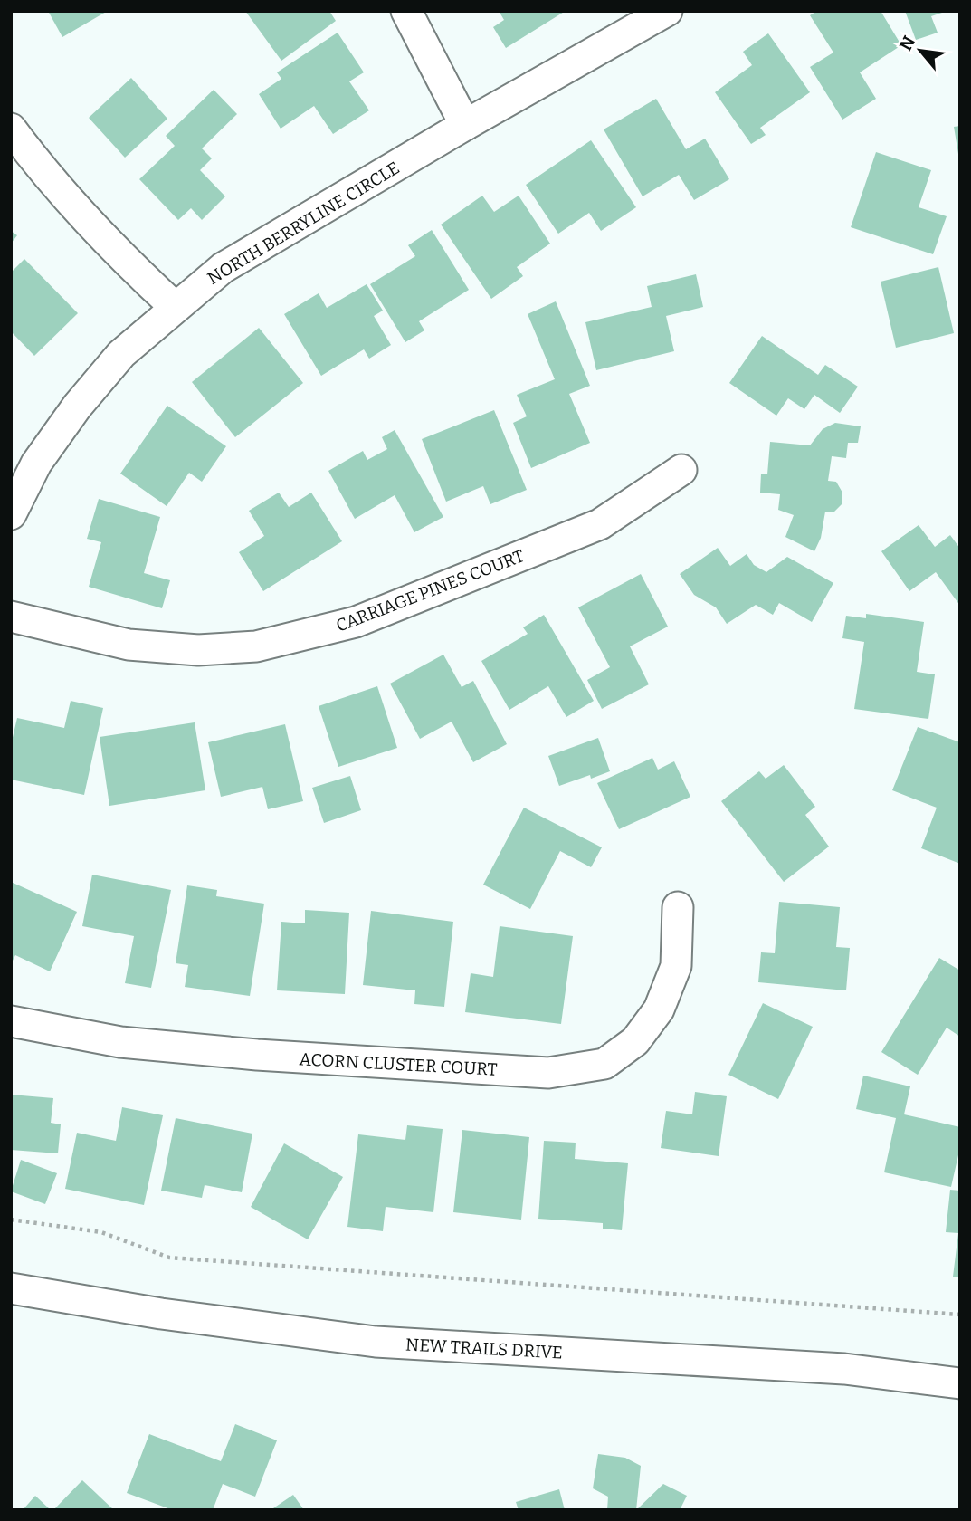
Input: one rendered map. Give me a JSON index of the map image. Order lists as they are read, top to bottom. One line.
{"streets":{"street":["NORTH BERRYLINE CIRCLE","CARRIAGE PINES COURT","ACORN CLUSTER COURT","NEW TRAILS DRIVE"]},"north":"top left"}
